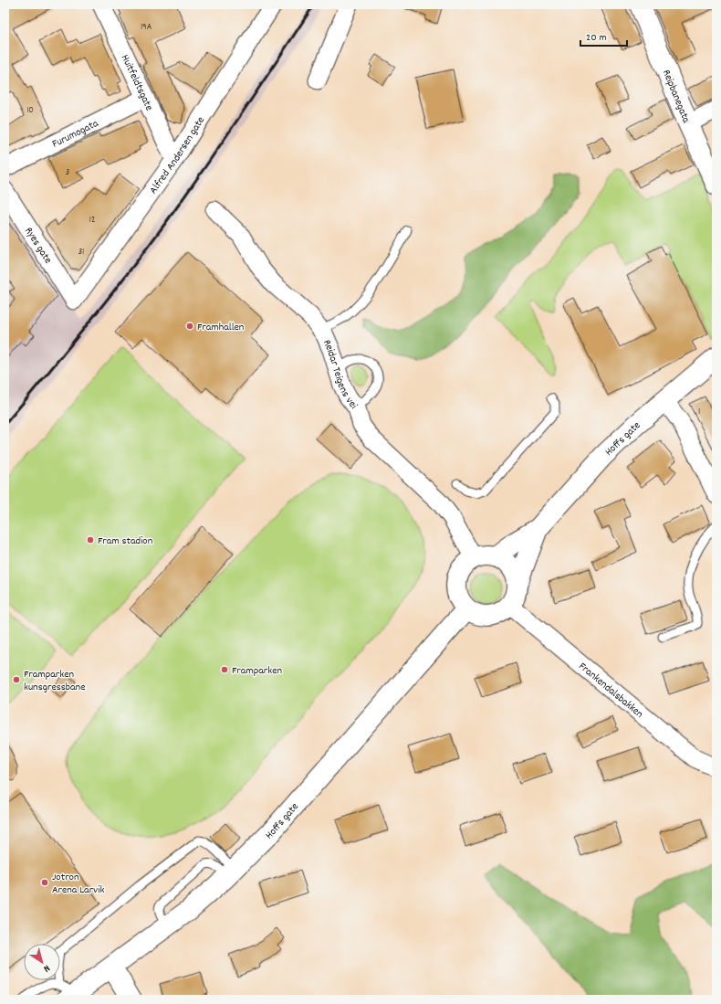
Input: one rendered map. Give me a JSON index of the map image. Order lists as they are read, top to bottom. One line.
{"streets":{"main road":["Reipbanegata","Hoffs gate"],"street":["Huitfeldtsgate","Furumogata","Alfred Andersen gate","Ryes gate","Reidar Teigens vei","Frankendalsbakken"]},"crossings":[["Huitfeldtsgate","Furumogata"],["Huitfeldtsgate","Alfred Andersen gate"],["Alfred Andersen gate","Ryes gate"],["Reidar Teigens vei","Hoffs gate"],["Reidar Teigens vei","Frankendalsbakken"],["Hoffs gate","Frankendalsbakken"]],"places":["Framhallen","Fram stadion","Framparken","Framparken kunsgressbane","Jotron Arena Larvik"],"house_numbers":["19A","10","3","12","31","1"],"scale_bar":"20 m","north":"bottom right"}
